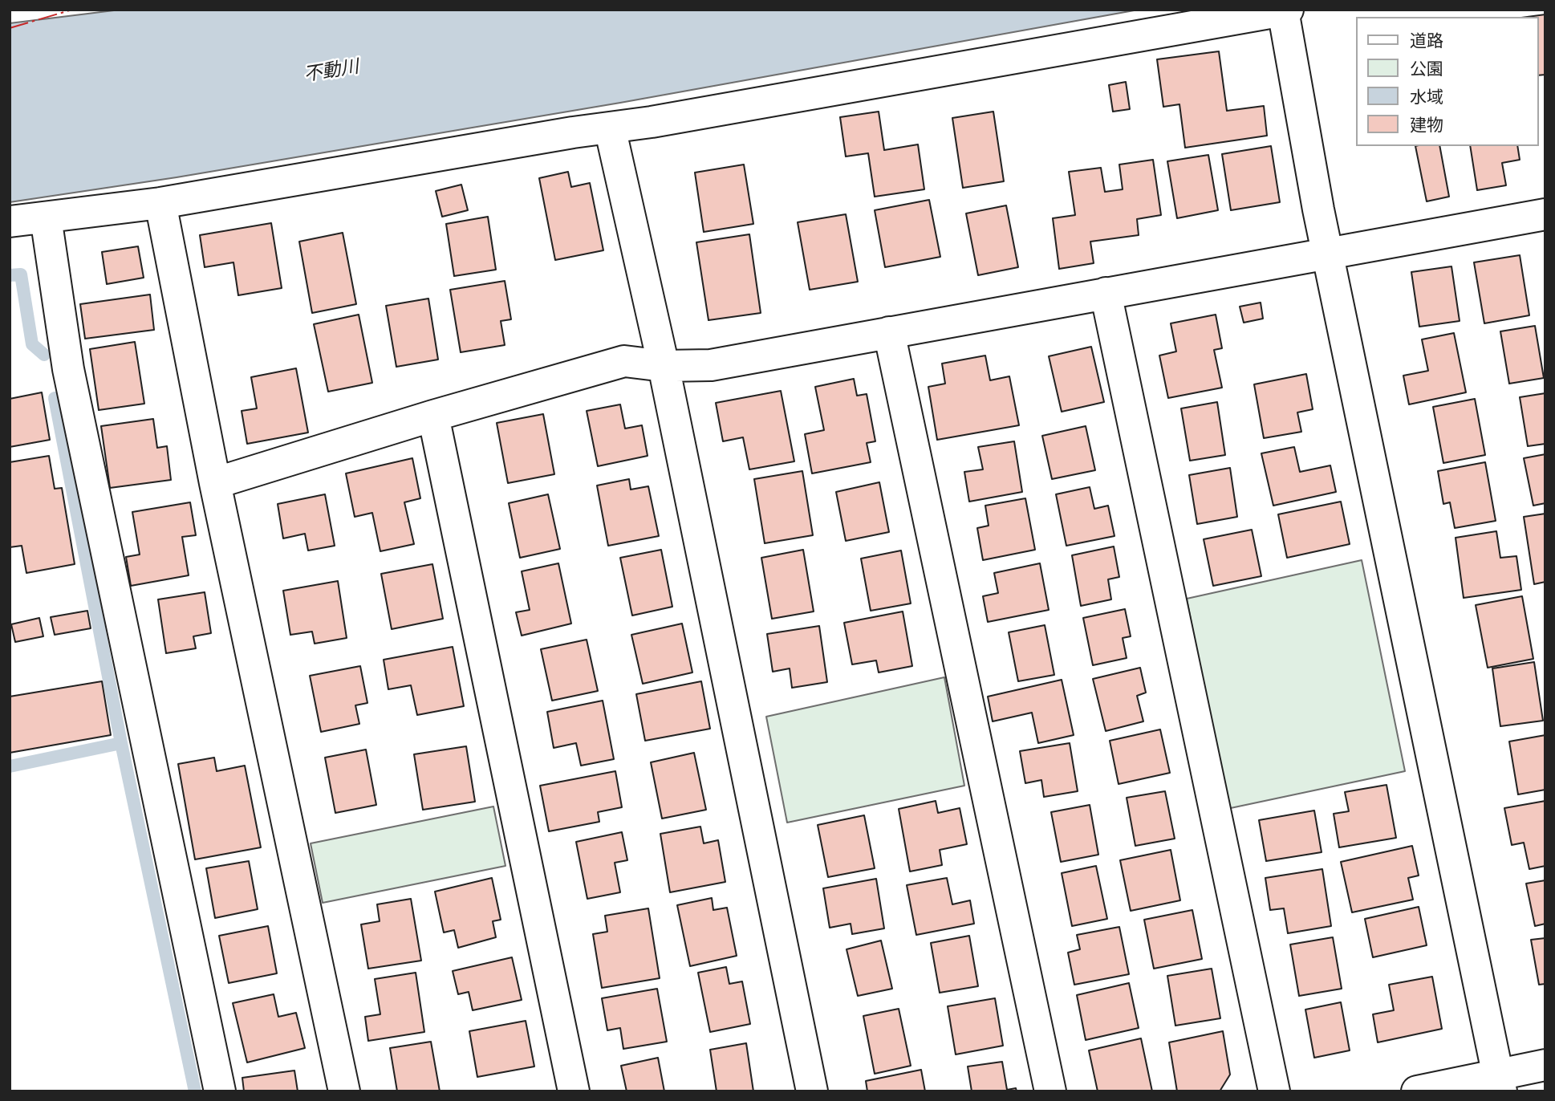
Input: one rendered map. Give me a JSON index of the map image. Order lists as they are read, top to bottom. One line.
{"water":["不動川"],"legend":["道路","公園","水域","建物"]}
